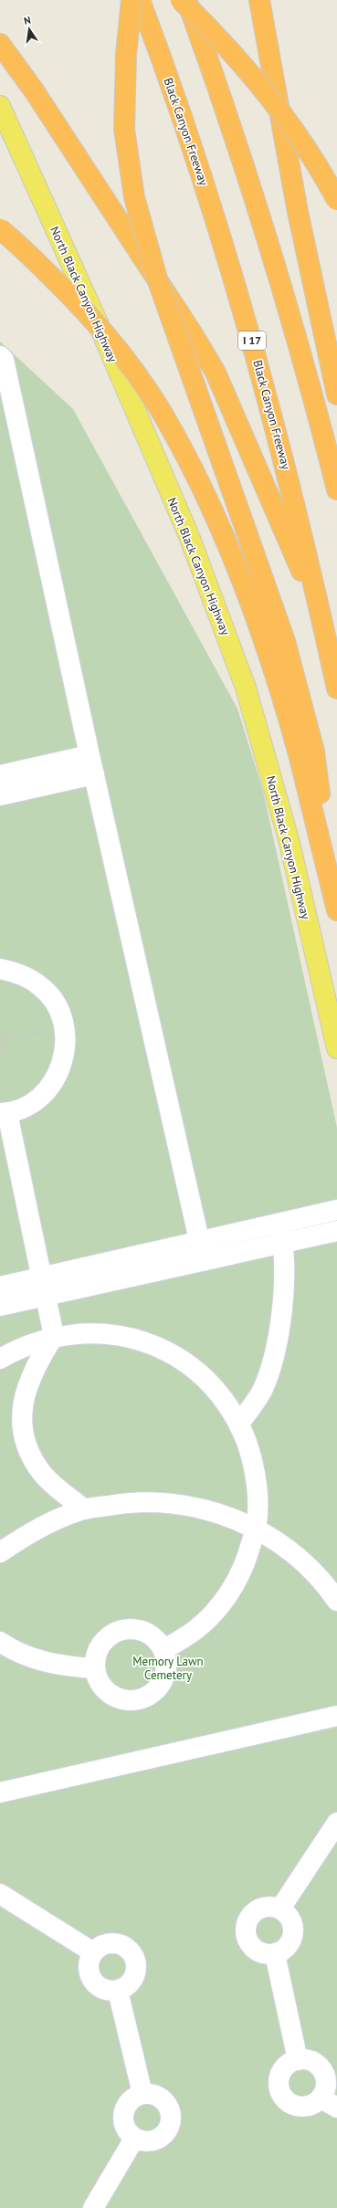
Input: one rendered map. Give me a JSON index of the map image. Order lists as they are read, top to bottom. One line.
{"streets":{"highway":["Black Canyon Freeway","I 17"],"main road":["North Black Canyon Highway"]},"parks":["Memory Lawn Cemetery"],"north":"top"}
